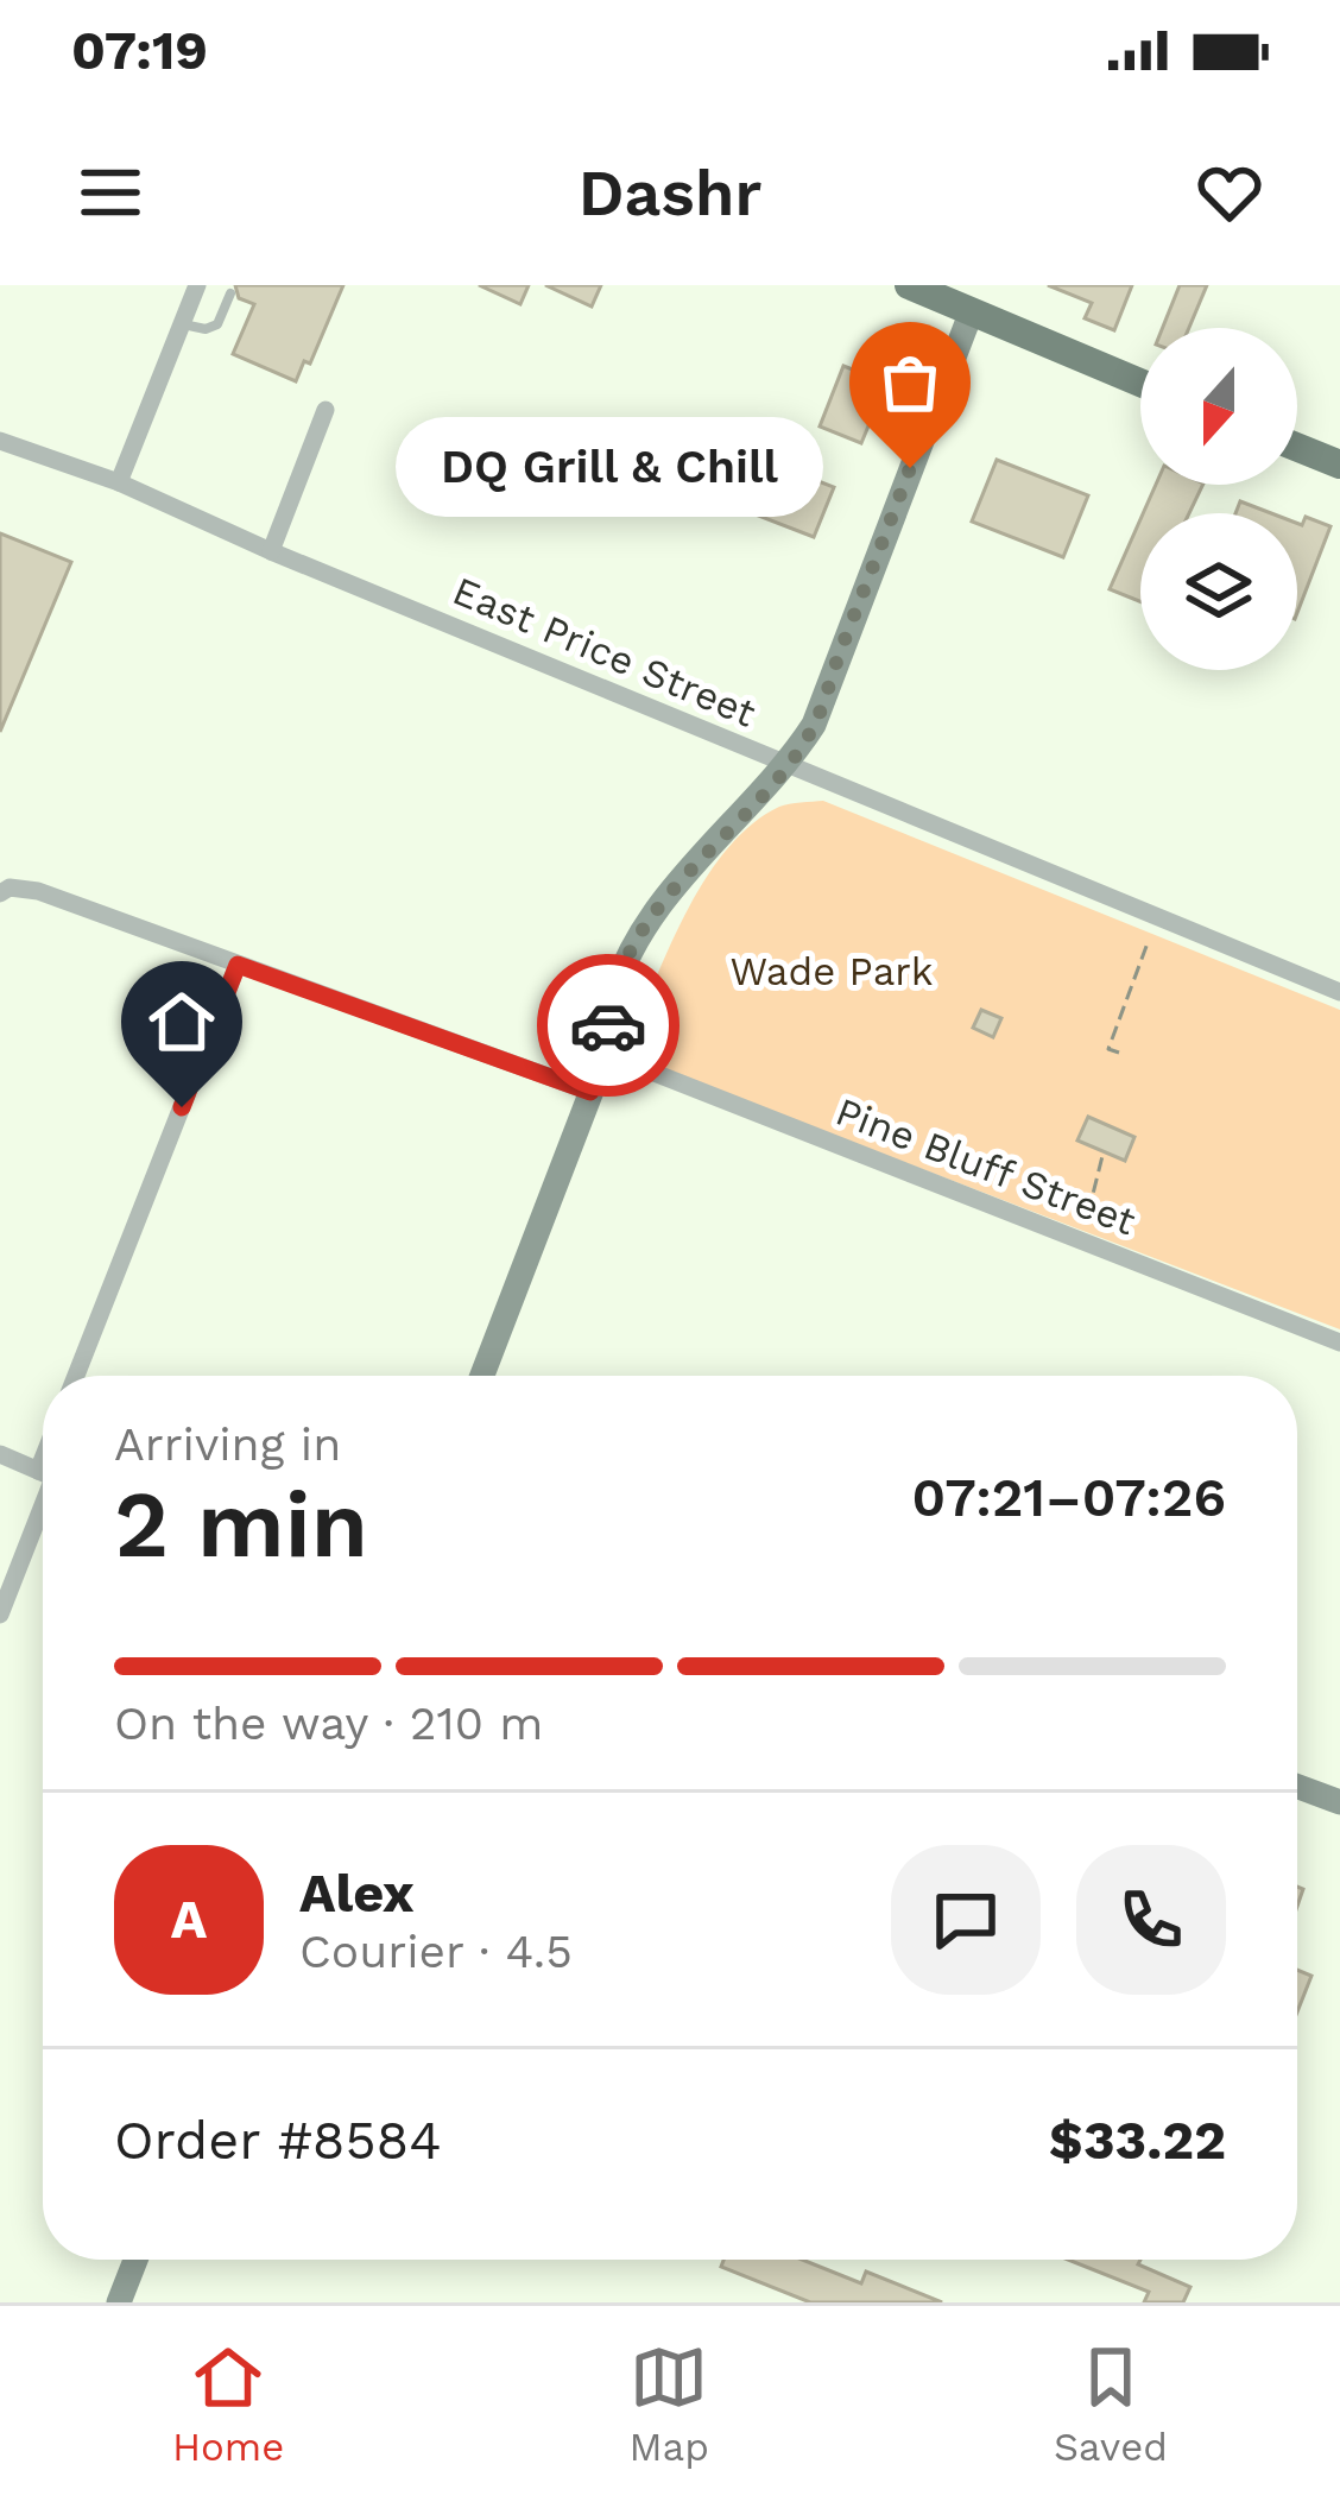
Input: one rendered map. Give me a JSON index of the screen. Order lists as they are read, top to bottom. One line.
{"streets":{"street":["East Price Street","Pine Bluff Street"]},"parks":["Wade Park"],"places":["DQ Grill & Chill"],"north":"bottom","page":{"status":"07:19","header":"Dashr","bubble":"DQ Grill & Chill","heading":["2 min","Arriving in","07:21–07:26"],"panel":["Alex","Courier · 4.5","Order #8584","$33.22"],"bar":"On the way · 210 m","round":"A","tabs":["Home","Map","Saved"]}}
